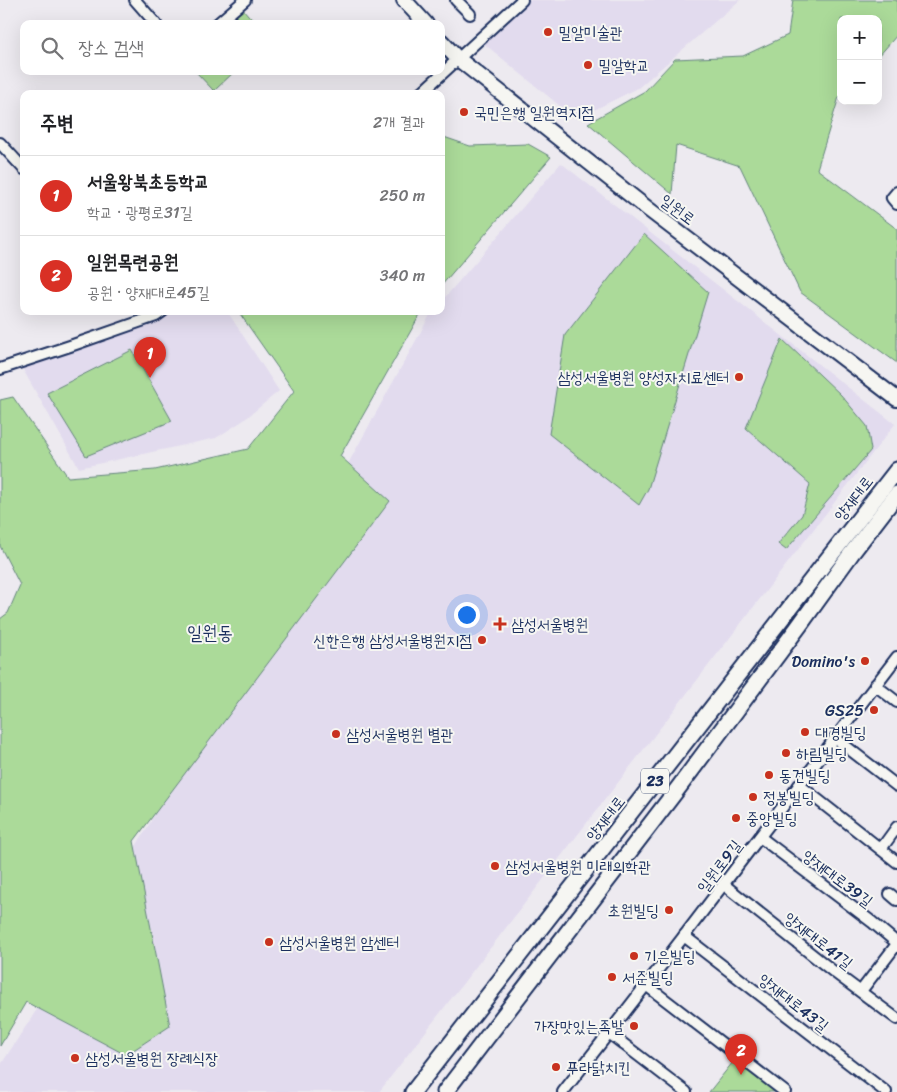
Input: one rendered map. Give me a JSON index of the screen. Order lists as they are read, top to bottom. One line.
{"streets":{"main road":["양재대로","23"],"street":["일원로","일원로9길","양재대로39길","양재대로41길","양재대로43길"]},"crossings":[["일원로9길","양재대로39길"],["일원로9길","양재대로41길"],["일원로9길","양재대로43길"]],"districts":["일원동"],"places":{"other":["밀알미술관","밀알학교","국민은행 일원역지점","삼성서울병원 양성자치료센터","신한은행 삼성서울병원지점","Domino's","GS25","대경빌딩","삼성서울병원 별관","하림빌딩","동건빌딩","정봉빌딩","중앙빌딩","삼성서울병원 미래의학관","초원빌딩","삼성서울병원 암센터","기은빌딩","서준빌딩","가장맛있는족발","삼성서울병원 장례식장","푸라닭치킨"],"health":["삼성서울병원"]},"page":{"map_buttons":["+","−"],"search":"장소 검색","heading":["주변","2개 결과"],"list":[{"mark":"1","name":"서울왕북초등학교","note":"학교 · 광평로31길","value":"250 m"},{"mark":"2","name":"일원목련공원","note":"공원 · 양재대로45길","value":"340 m"}],"pins":["1","2"]}}
